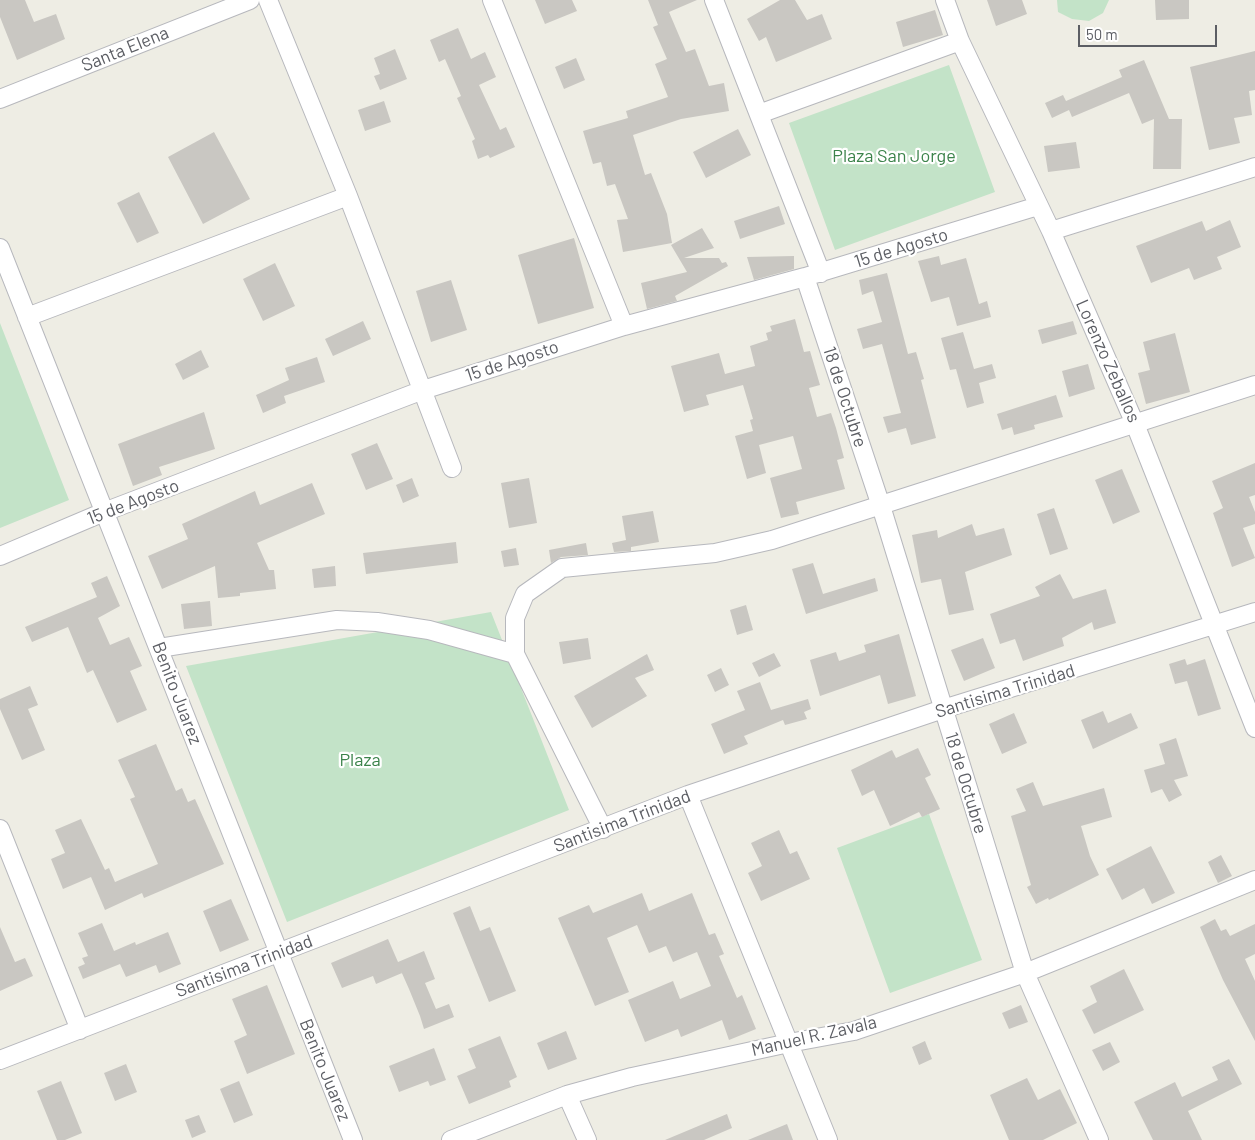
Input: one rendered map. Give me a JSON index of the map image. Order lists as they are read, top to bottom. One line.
{"streets":{"street":["Santa Elena","15 de Agosto","Lorenzo Zeballos","18 de Octubre","Santisima Trinidad","Benito Juarez","Manuel R. Zavala"]},"crossings":[["15 de Agosto","Lorenzo Zeballos"],["15 de Agosto","18 de Octubre"],["15 de Agosto","Benito Juarez"],["Lorenzo Zeballos","Santisima Trinidad"],["18 de Octubre","Santisima Trinidad"],["18 de Octubre","Manuel R. Zavala"],["Santisima Trinidad","Benito Juarez"]],"parks":["Plaza San Jorge","Plaza"],"scale_bar":"50 m"}
